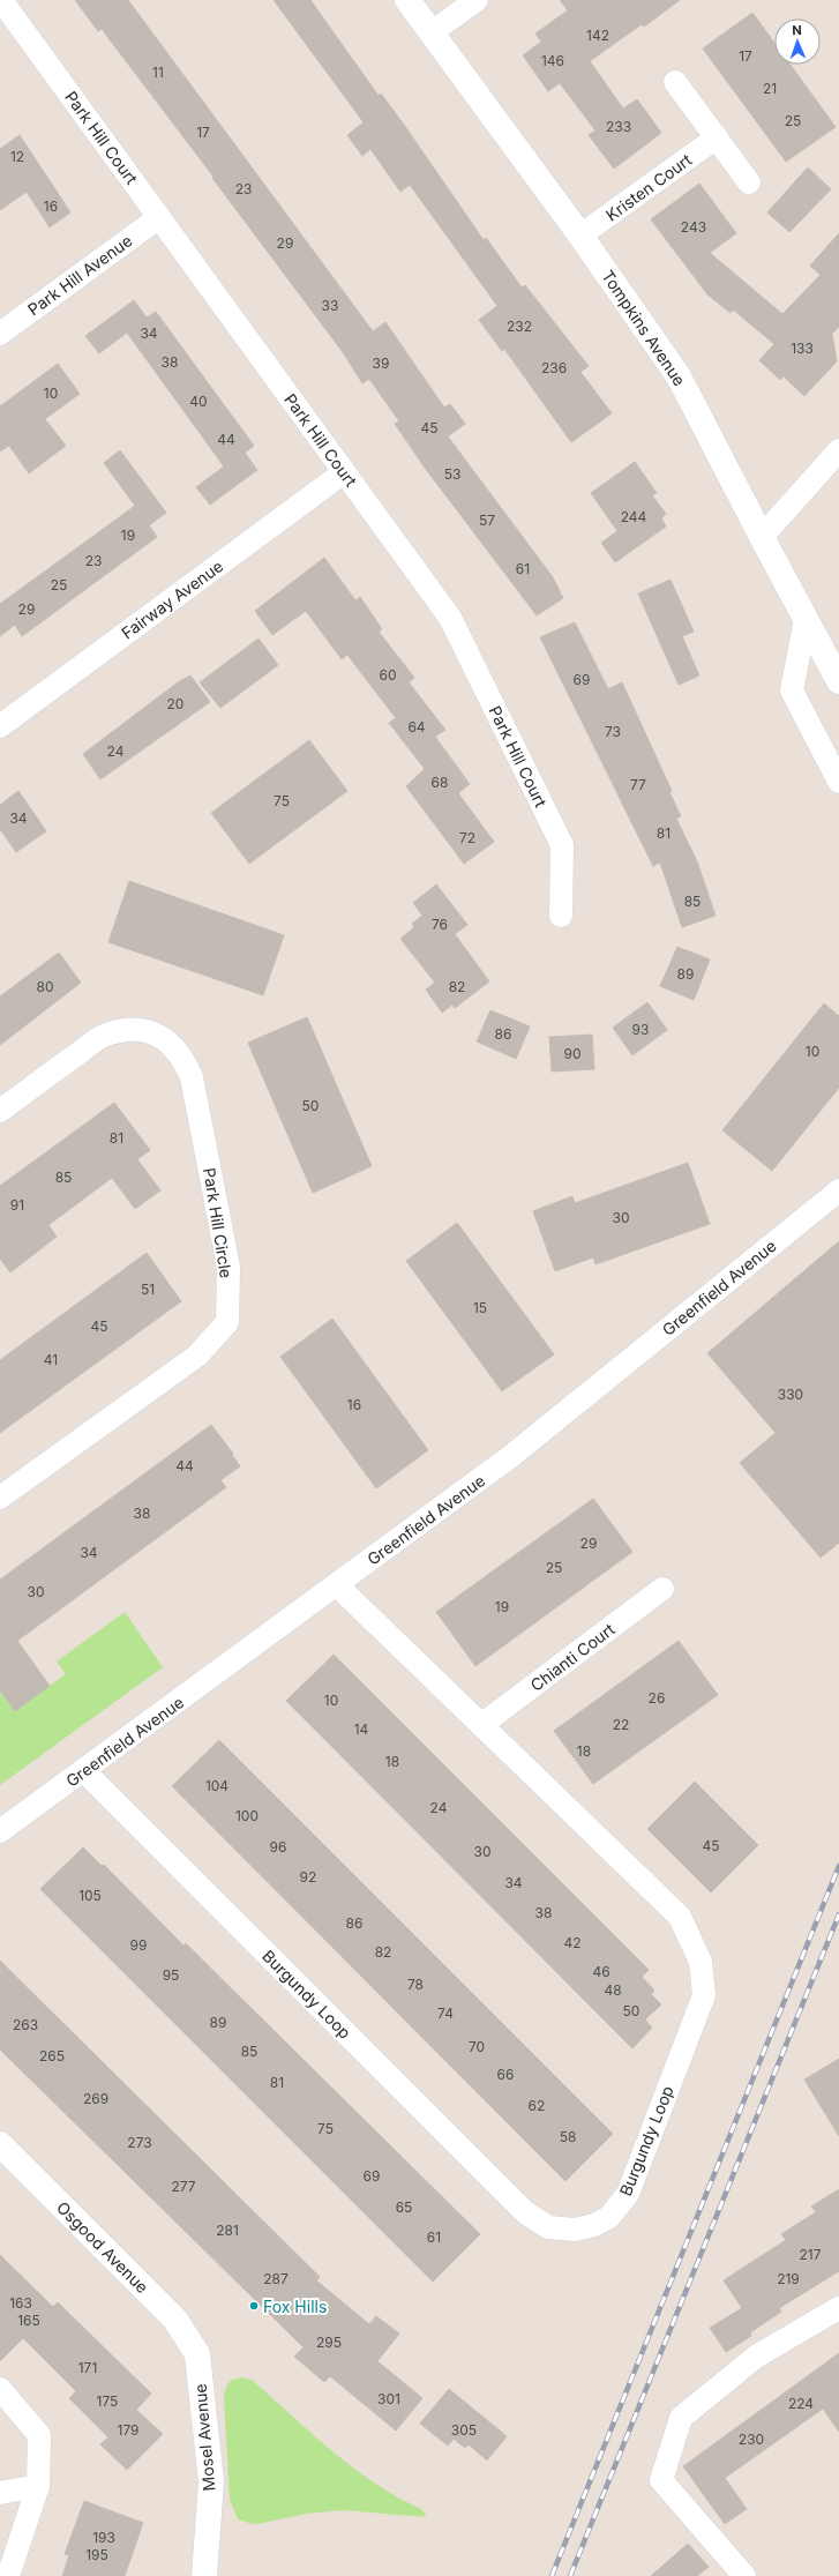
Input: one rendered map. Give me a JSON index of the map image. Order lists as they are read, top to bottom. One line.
{"streets":{"street":["Park Hill Court","Kristen Court","Park Hill Avenue","Tompkins Avenue","Fairway Avenue","Park Hill Circle","Greenfield Avenue","Chianti Court","Burgundy Loop","Osgood Avenue","Mosel Avenue"]},"crossings":[["Park Hill Court","Park Hill Avenue"],["Park Hill Court","Fairway Avenue"],["Kristen Court","Tompkins Avenue"],["Greenfield Avenue","Burgundy Loop"],["Chianti Court","Burgundy Loop"],["Osgood Avenue","Mosel Avenue"]],"places":["Fox Hills"],"house_numbers":["142","17","146","11","21","25","233","17","12","23","16","243","29","33","232","34","133","38","39","236","10","40","45","44","53","244","57","19","23","61","25","29","60","69","20","64","73","24","68","77","75","34","81","72","85","76","89","80","82","93","86","10","90","50","81","85","91","30","51","15","45","41","330","16","44","38","29","34","25","30","19","26","10","22","14","18","18","104","24","100","45","96","30","92","34","105","38","86","42","99","82","46","95","78","48","50","74","89","263","70","85","265","66","81","269","62","75","58","273","69","277","65","281","61","217","287","219","163","165","295","171","301","175","224","179","305","230","193","195"],"north":"top"}
